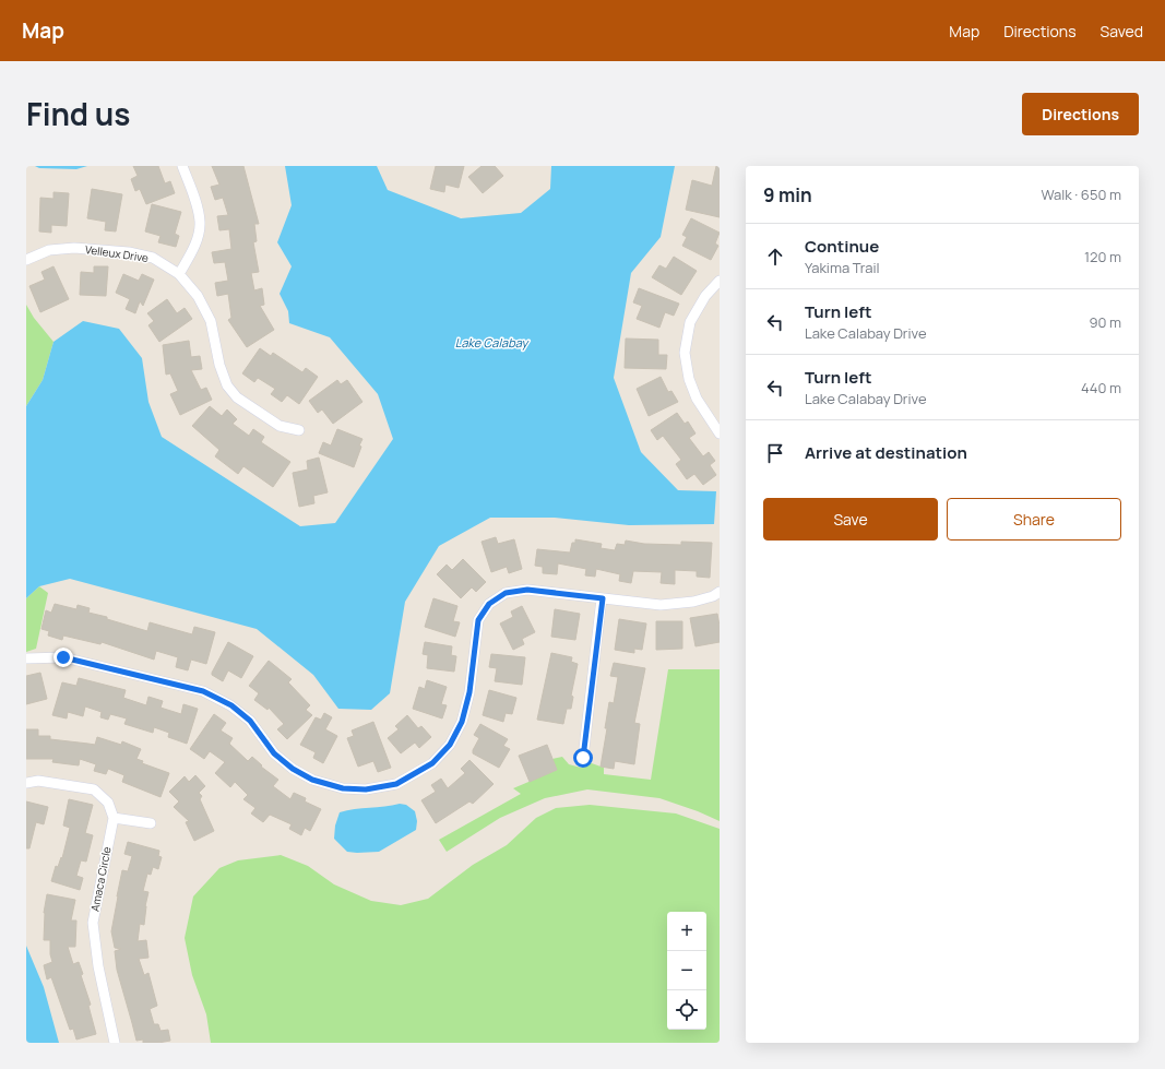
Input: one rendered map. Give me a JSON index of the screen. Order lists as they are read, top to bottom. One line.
{"streets":{"street":["Velleux Drive","Amaca Circle"]},"water":["Lake Calabay"],"page":{"header":"Map","nav":["Map","Directions","Saved"],"title":"Find us","buttons":["Directions",["Save","Share"]],"heading":["9 min","Walk · 650 m"],"list":[["Continue","Yakima Trail","120 m"],["Turn left","Lake Calabay Drive","90 m"],["Turn left","Lake Calabay Drive","440 m"],"Arrive at destination"],"map_buttons":["+","−"]}}
